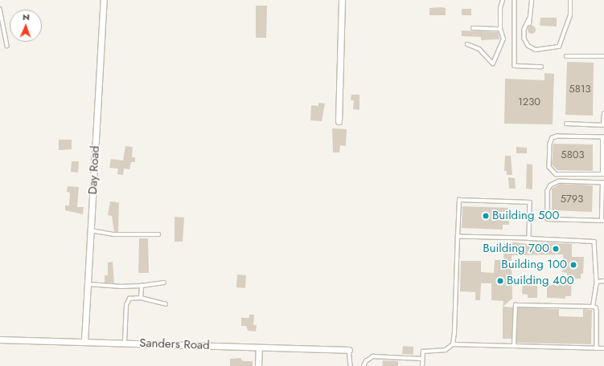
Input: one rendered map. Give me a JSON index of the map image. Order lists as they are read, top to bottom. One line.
{"streets":{"street":["Day Road","Sanders Road"]},"crossings":[["Day Road","Sanders Road"]],"places":["Building 500","Building 700","Building 100","Building 400"],"house_numbers":["5813","1230","5803","5793"],"north":"top"}
